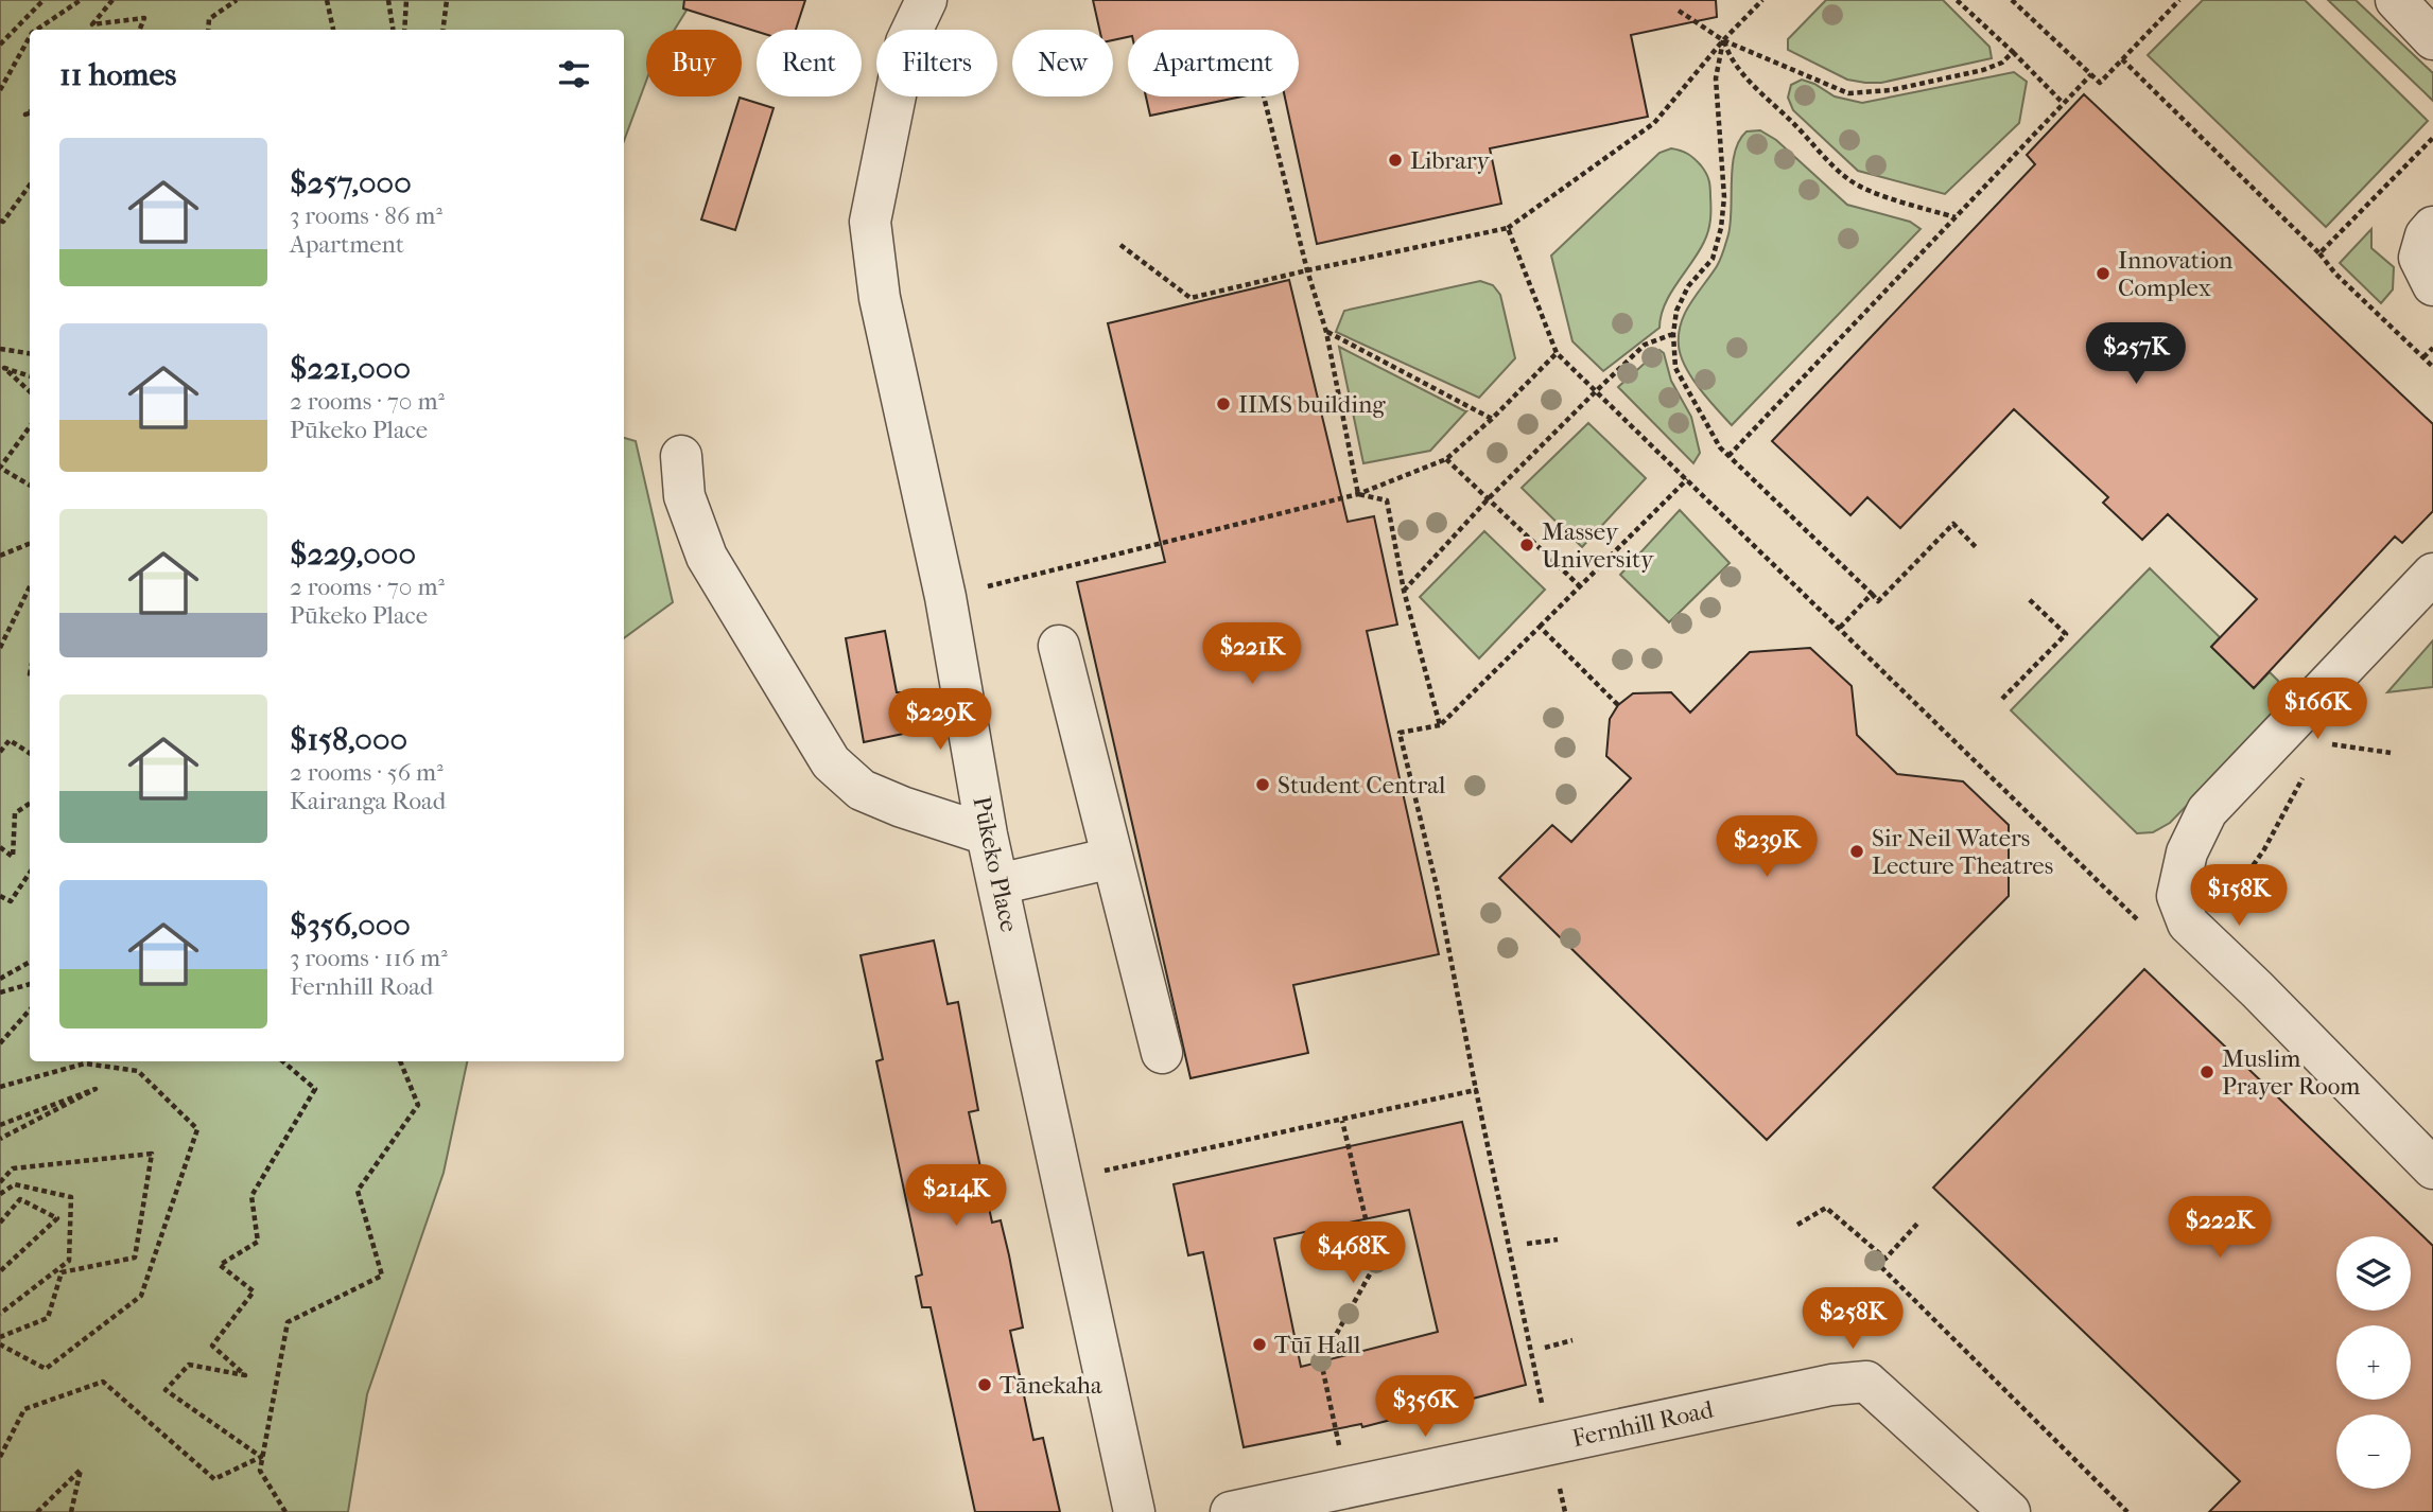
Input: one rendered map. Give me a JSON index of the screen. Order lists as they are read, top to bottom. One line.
{"streets":{"street":["Pūkeko Place","Fernhill Road"]},"places":["Library","Innovation Complex","IIMS building","Massey University","Student Central","Sir Neil Waters Lecture Theatres","Muslim Prayer Room","Tūī Hall","Tānekaha"],"page":{"chip":["Buy","Rent","Filters","New","Apartment"],"heading":"11 homes","list":[{"name":"$257,000","note":"3 rooms · 86 m² · Apartment"},{"name":"$221,000","note":"2 rooms · 70 m² · Pūkeko Place"},{"name":"$229,000","note":"2 rooms · 70 m² · Pūkeko Place"},{"name":"$158,000","note":"2 rooms · 56 m² · Kairanga Road"},{"name":"$356,000","note":"3 rooms · 116 m² · Fernhill Road"}],"price":["$257K","$221K","$166K","$229K","$239K","$158K","$214K","$222K","$468K","$258K","$356K"],"map_buttons":["+","−"]}}
